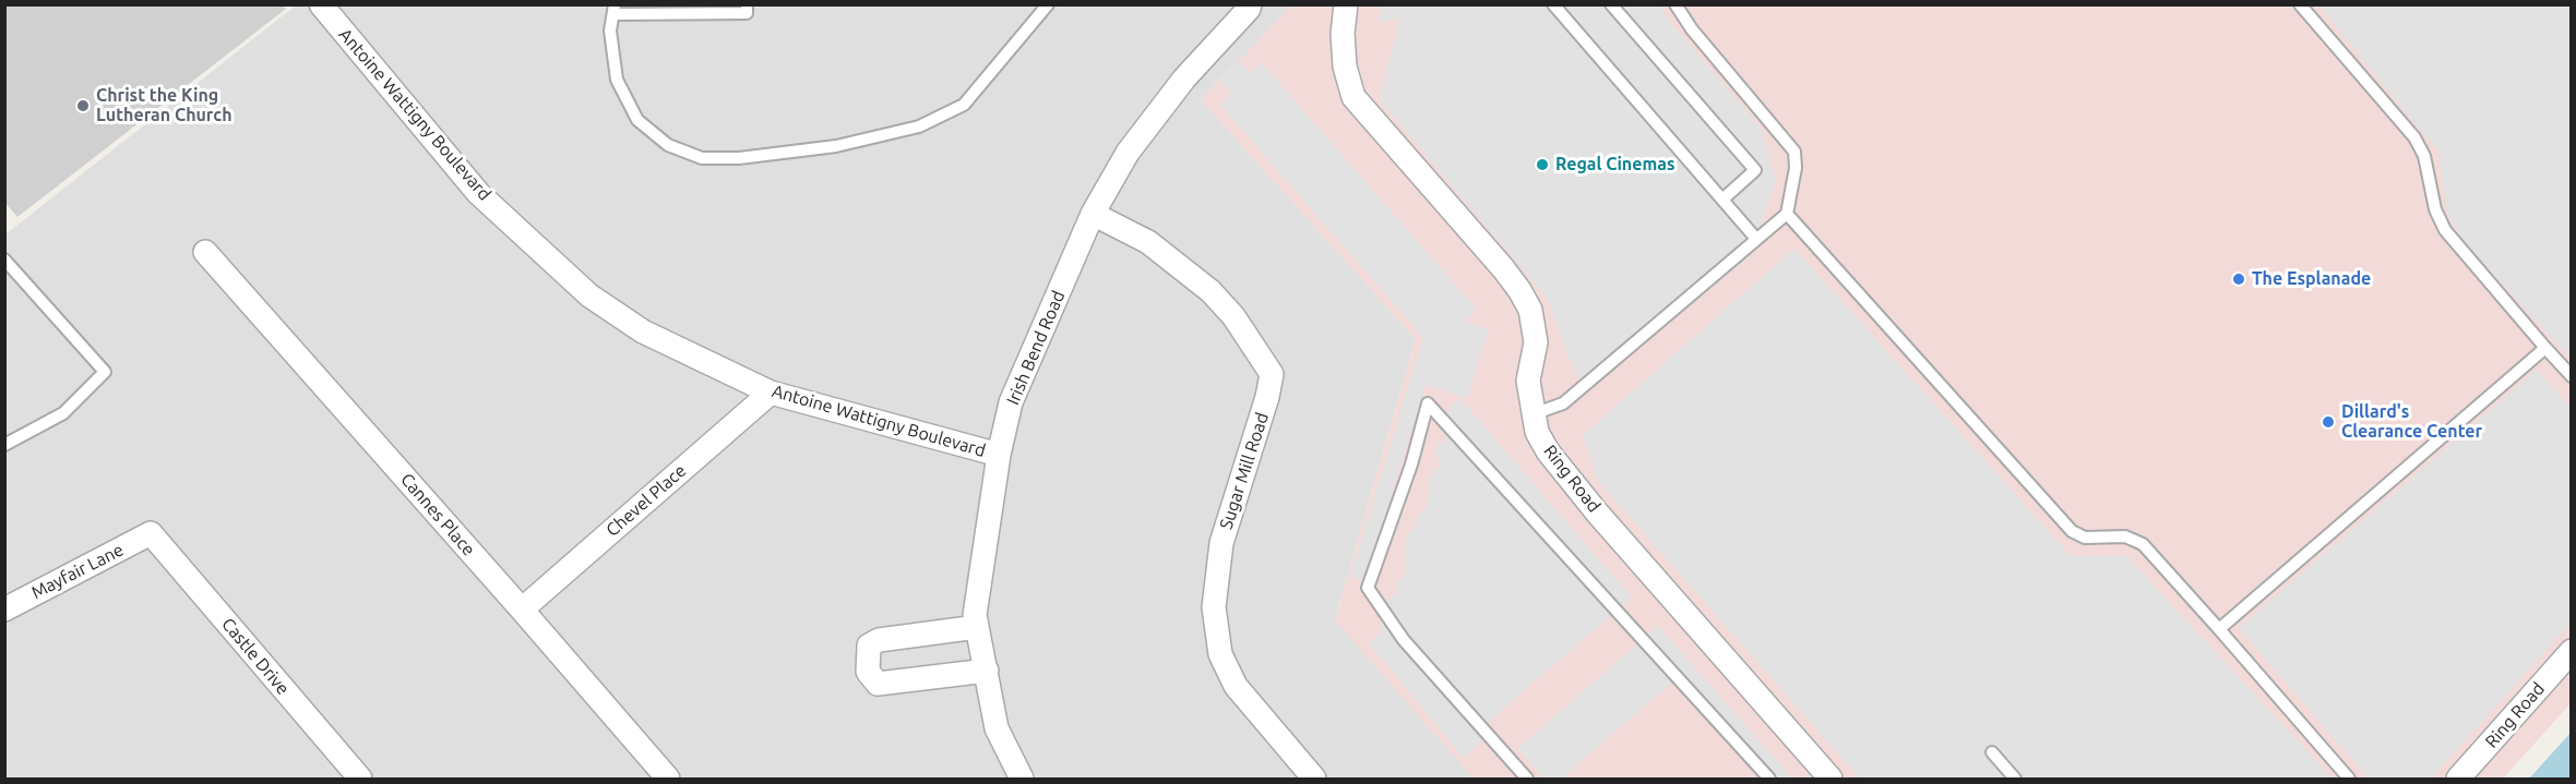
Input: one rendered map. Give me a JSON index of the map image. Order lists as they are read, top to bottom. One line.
{"streets":{"street":["Antoine Wattigny Boulevard","Irish Bend Road","Sugar Mill Road","Ring Road","Chevel Place","Cannes Place","Mayfair Lane","Castle Drive"]},"crossings":[["Antoine Wattigny Boulevard","Irish Bend Road"],["Antoine Wattigny Boulevard","Chevel Place"],["Irish Bend Road","Sugar Mill Road"],["Chevel Place","Cannes Place"],["Mayfair Lane","Castle Drive"]],"places":["Christ the King Lutheran Church","Regal Cinemas","The Esplanade","Dillard's Clearance Center"]}
